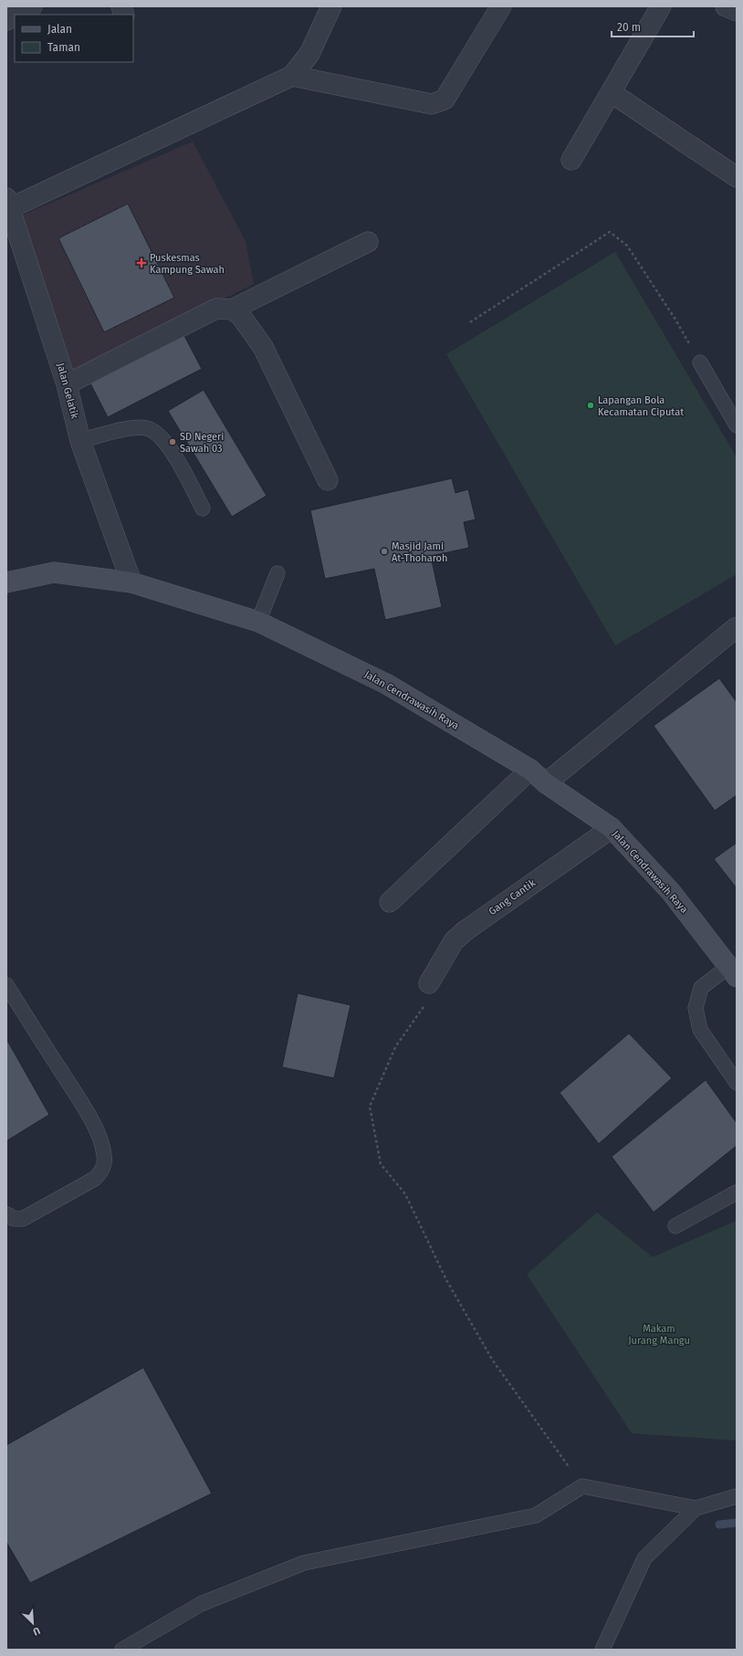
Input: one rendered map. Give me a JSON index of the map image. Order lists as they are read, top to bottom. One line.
{"streets":{"main road":["Jalan Cendrawasih Raya"],"street":["Jalan Gelatik","Gang Cantik"]},"crossings":[["Jalan Gelatik","Jalan Cendrawasih Raya"],["Jalan Cendrawasih Raya","Gang Cantik"]],"parks":["Makam Jurang Mangu"],"places":{"health":["Puskesmas Kampung Sawah"],"other":["Lapangan Bola Kecamatan Ciputat","SD Negeri Sawah 03","Masjid Jami At-Thoharoh"]},"legend":["Jalan","Taman"],"scale_bar":"20 m","north":"bottom right"}
